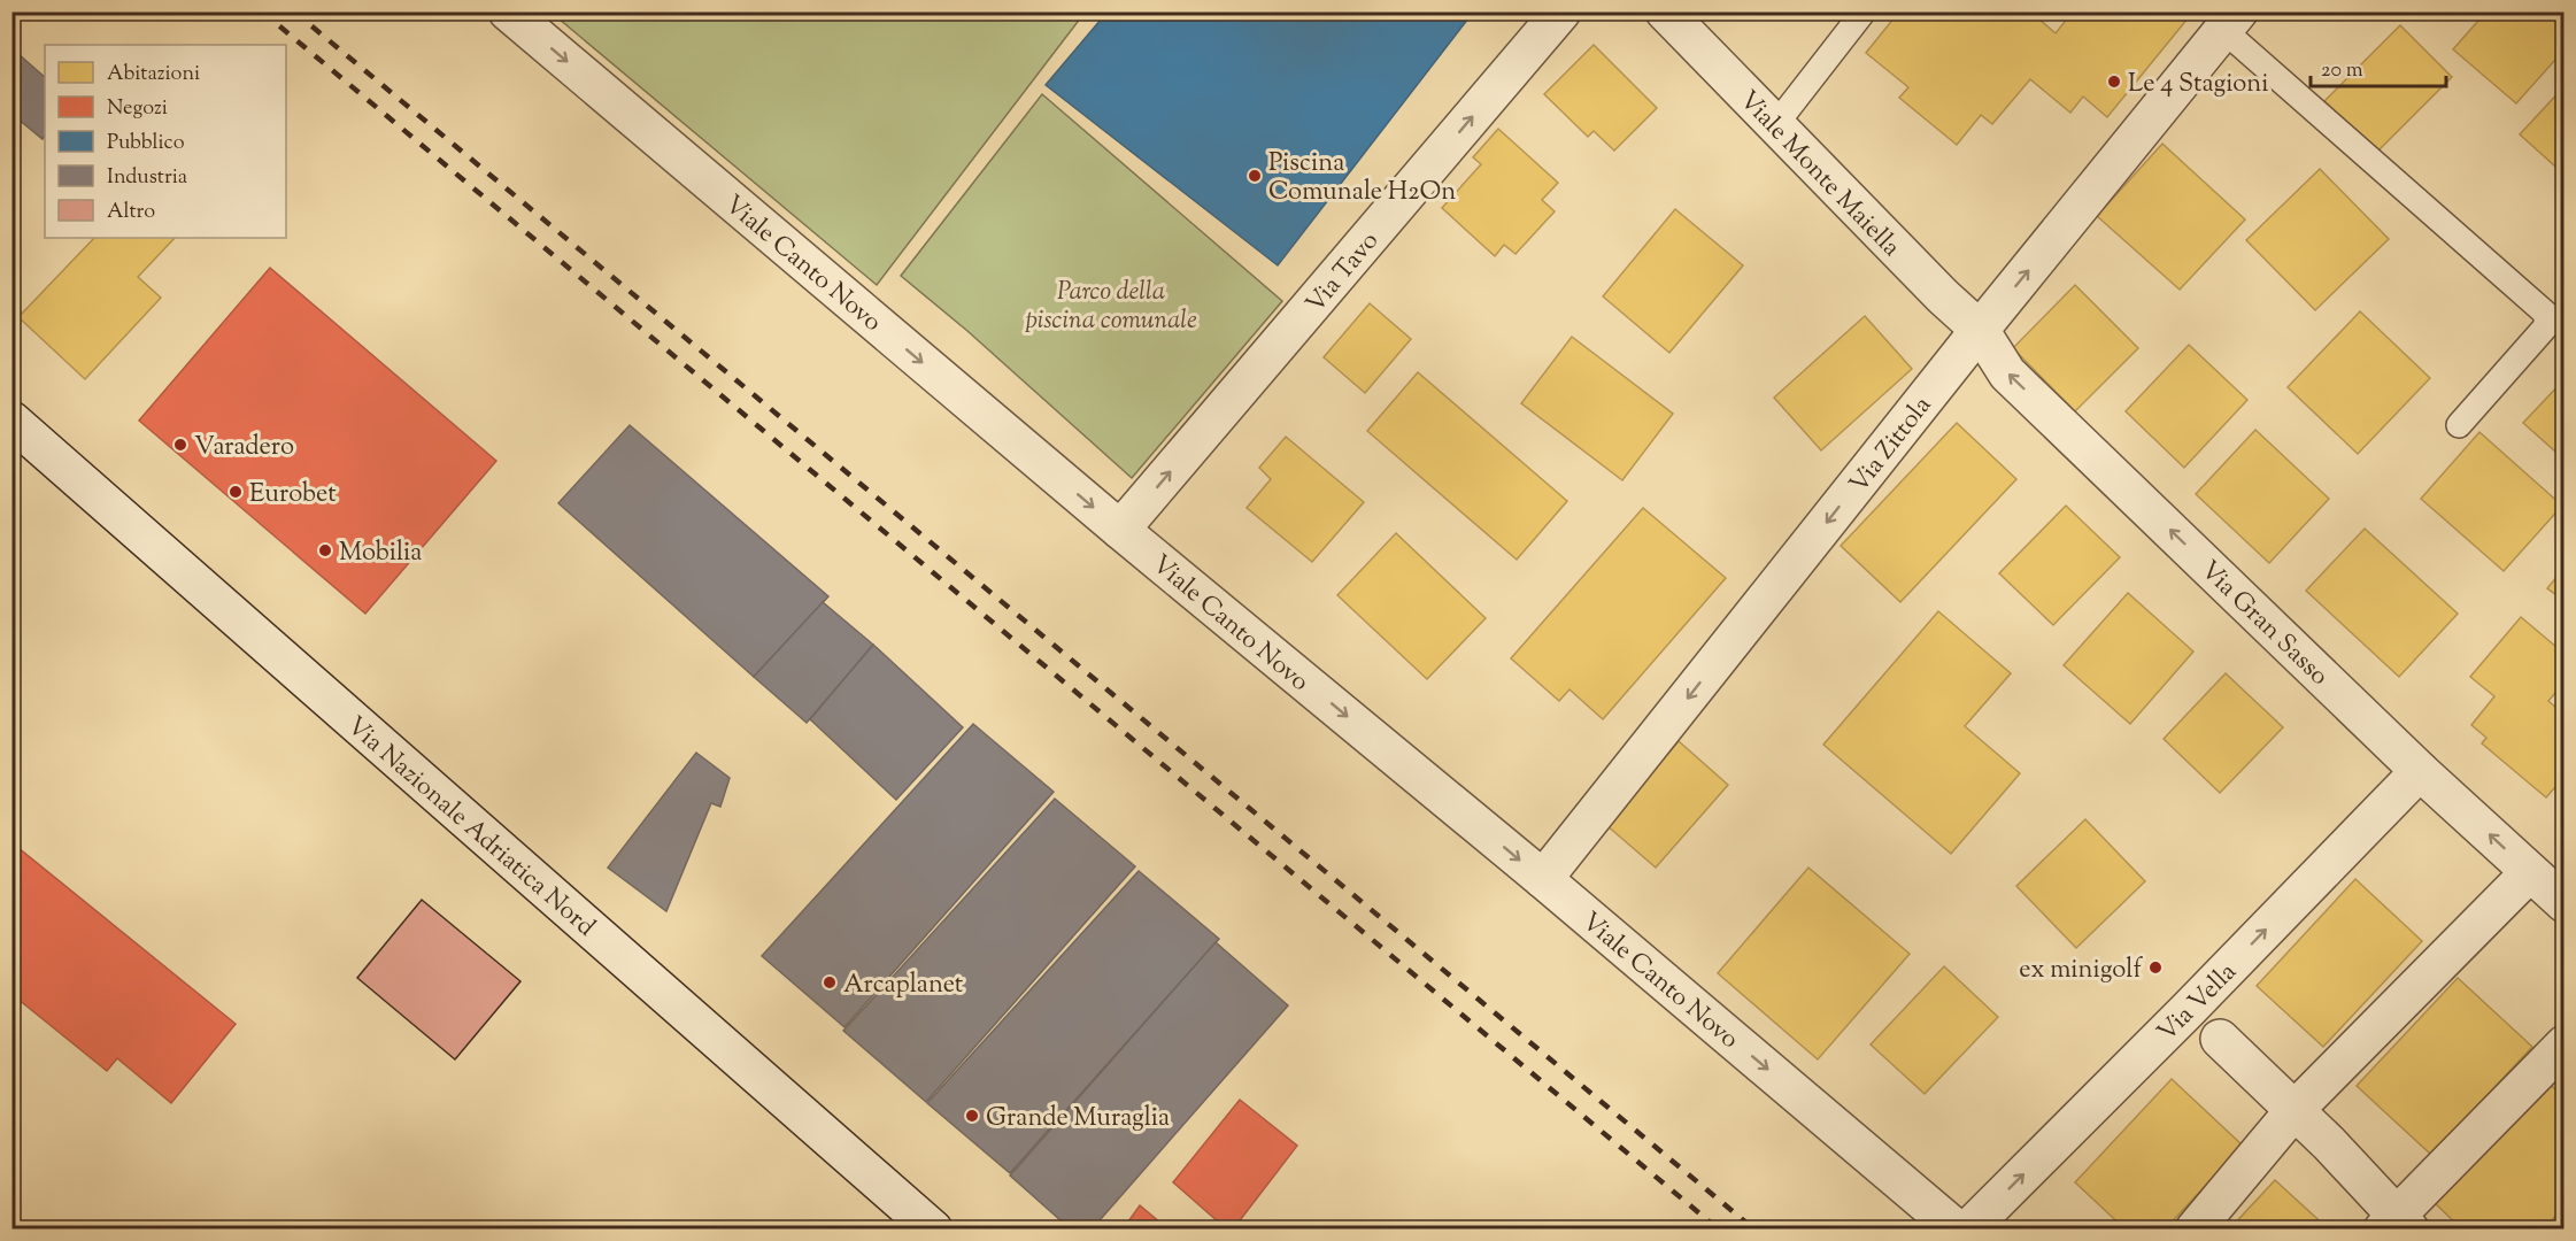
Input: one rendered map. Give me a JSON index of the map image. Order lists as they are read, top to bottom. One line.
{"streets":{"street":["Viale Monte Maiella","Viale Canto Novo","Via Tavo","Via Zittola","Via Gran Sasso","Via Nazionale Adriatica Nord","Via Vella"]},"crossings":[["Viale Monte Maiella","Via Zittola"],["Viale Monte Maiella","Via Gran Sasso"],["Viale Canto Novo","Via Tavo"],["Viale Canto Novo","Via Zittola"],["Via Zittola","Via Gran Sasso"],["Via Gran Sasso","Via Vella"]],"one_way":["Viale Canto Novo","Via Tavo","Via Gran Sasso"],"parks":["Parco della piscina comunale"],"places":["Le 4 Stagioni","Piscina Comunale H2On","Varadero","Eurobet","Mobilia","ex minigolf","Arcaplanet","Grande Muraglia"],"legend":["Abitazioni","Negozi","Pubblico","Industria","Altro"],"scale_bar":"20 m"}
